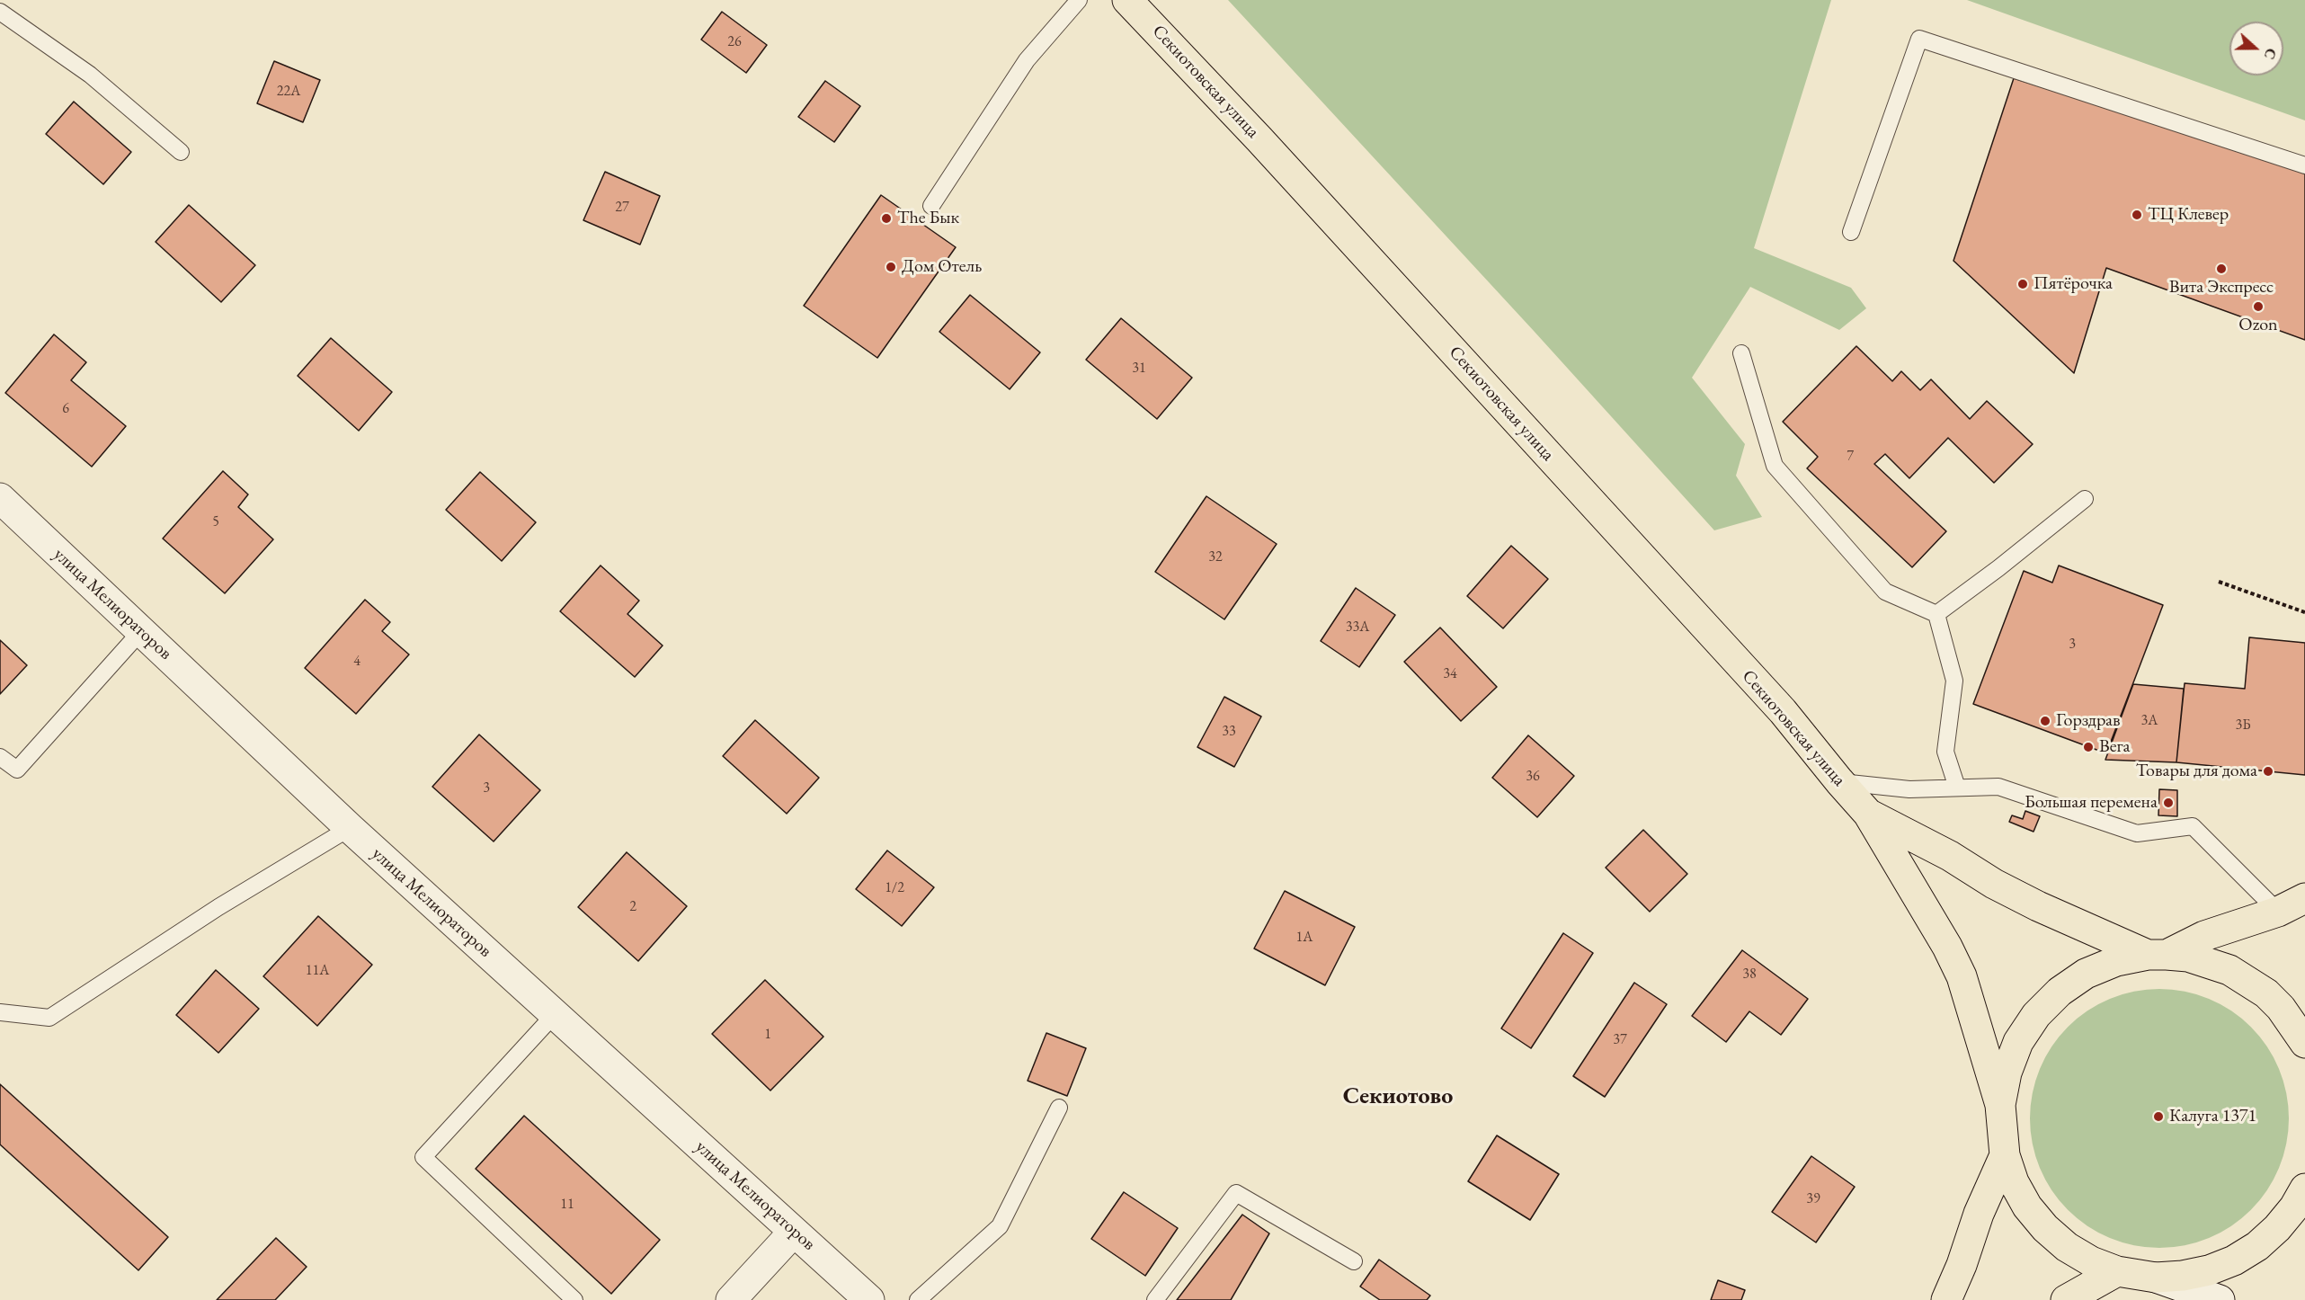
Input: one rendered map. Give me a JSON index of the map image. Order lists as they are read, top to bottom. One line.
{"streets":{"main road":["Секиотовская улица"],"street":["улица Мелиораторов"]},"districts":["Секиотово"],"places":["ТЦ Клевер","The Бык","Дом Отель","Вита Экспресс","Пятёрочка","Ozon","Горздрав","Вега","Товары для дома","Большая перемена","Калуга 1371"],"house_numbers":["26","22А","27","31","6","7","5","32","33А","3","4","34","3А","3Б","33","36","3","1/2","2","1А","11А","38","1","37","39","11"],"north":"right"}
